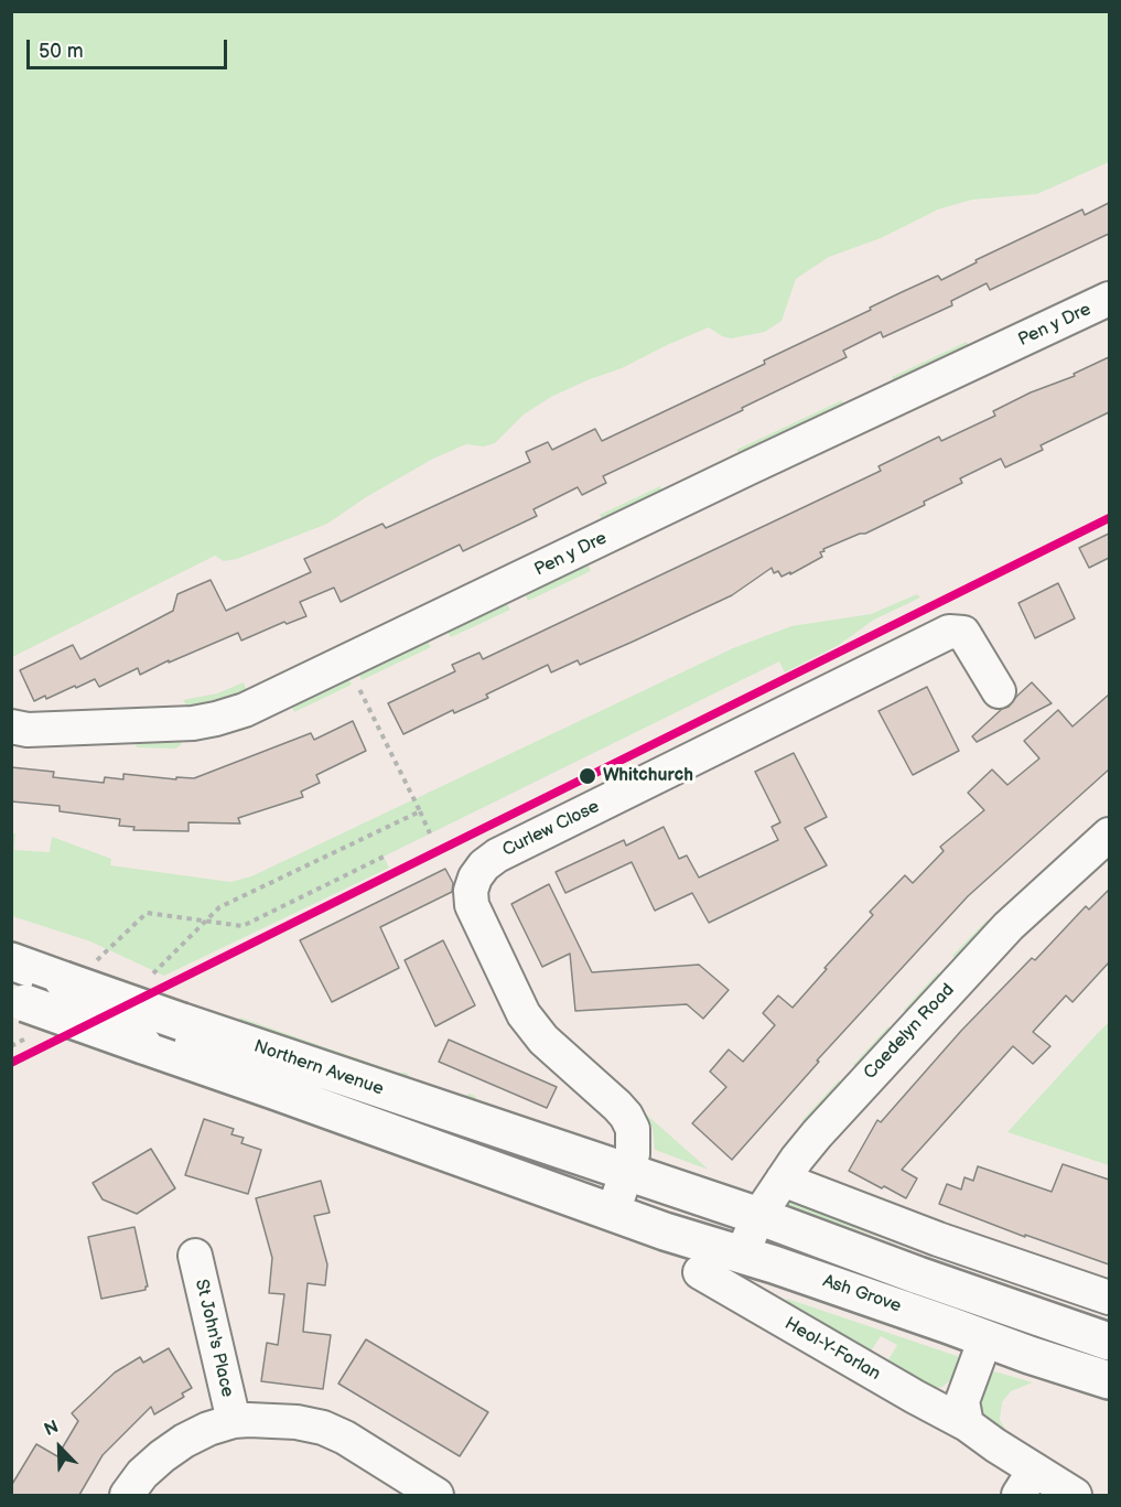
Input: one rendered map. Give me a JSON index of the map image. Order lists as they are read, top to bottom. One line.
{"streets":{"highway":["Northern Avenue","Ash Grove"],"street":["Pen y Dre","Curlew Close","Caedelyn Road","St John's Place","Heol-Y-Forlan"]},"crossings":[["Curlew Close","Northern Avenue"],["Curlew Close","Ash Grove"],["Caedelyn Road","Ash Grove"],["Northern Avenue","Ash Grove"]],"places":["Whitchurch"],"scale_bar":"50 m","north":"top left"}
